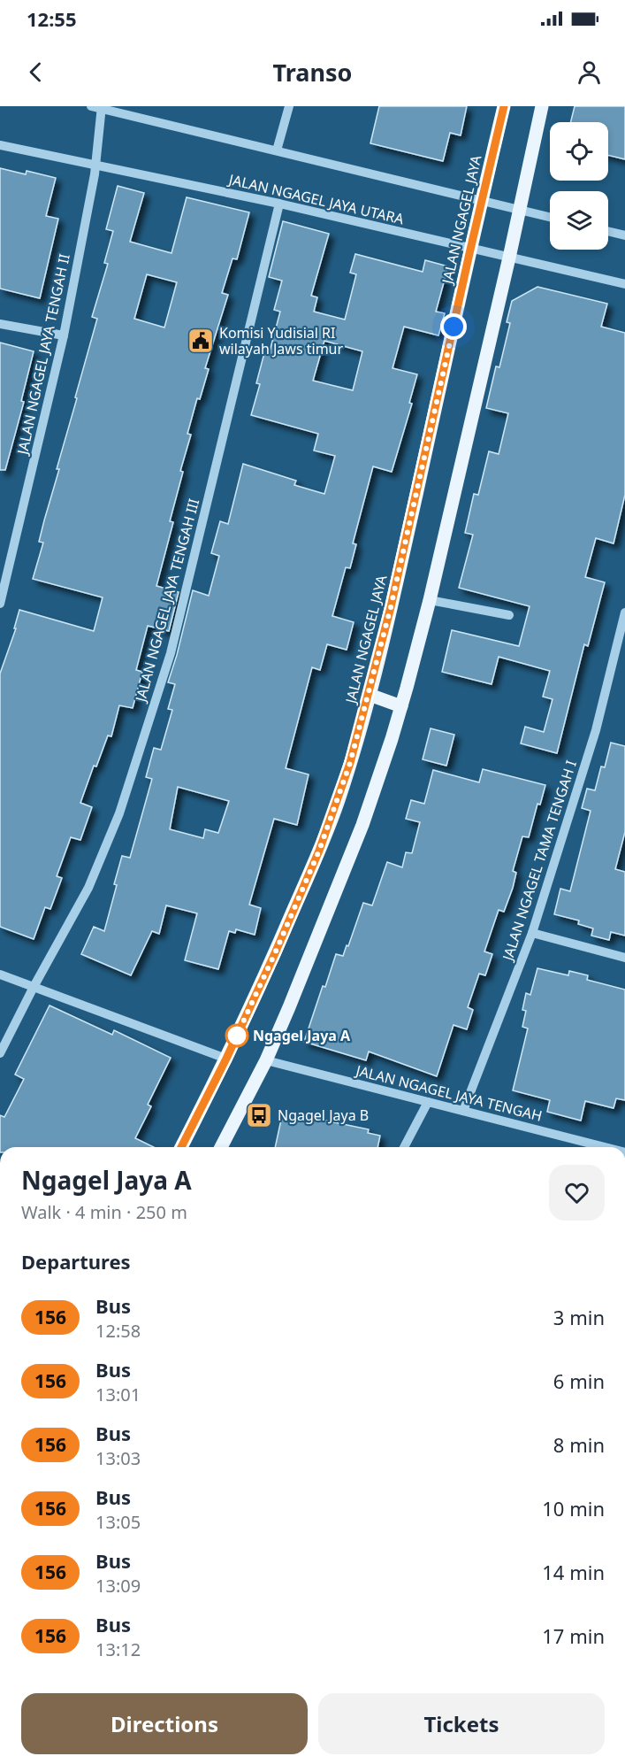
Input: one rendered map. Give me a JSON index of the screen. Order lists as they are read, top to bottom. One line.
{"streets":{"main road":["JALAN NGAGEL JAYA"],"street":["JALAN NGAGEL JAYA UTARA","JALAN NGAGEL JAYA TENGAH II","JALAN NGAGEL JAYA TENGAH III","JALAN NGAGEL TAMA TENGAH I","JALAN NGAGEL JAYA TENGAH"]},"crossings":[["JALAN NGAGEL JAYA UTARA","JALAN NGAGEL JAYA"],["JALAN NGAGEL JAYA UTARA","JALAN NGAGEL JAYA TENGAH II"],["JALAN NGAGEL JAYA UTARA","JALAN NGAGEL JAYA TENGAH III"],["JALAN NGAGEL TAMA TENGAH I","JALAN NGAGEL JAYA TENGAH"]],"places":{"public building":["Komisi Yudisial RI wilayah Jaws timur"],"other":["Ngagel Jaya A"],"bus stop":["Ngagel Jaya B"]},"lines":["bus line 156"],"page":{"status":"12:55","header":"Transo","heading":[["Ngagel Jaya A","Walk · 4 min · 250 m"],"Departures"],"list":[{"mark":"156","name":"Bus","note":"12:58","value":"3 min"},{"mark":"156","name":"Bus","note":"13:01","value":"6 min"},{"mark":"156","name":"Bus","note":"13:03","value":"8 min"},{"mark":"156","name":"Bus","note":"13:05","value":"10 min"},{"mark":"156","name":"Bus","note":"13:09","value":"14 min"},{"mark":"156","name":"Bus","note":"13:12","value":"17 min"}],"buttons":["Directions","Tickets"]}}
